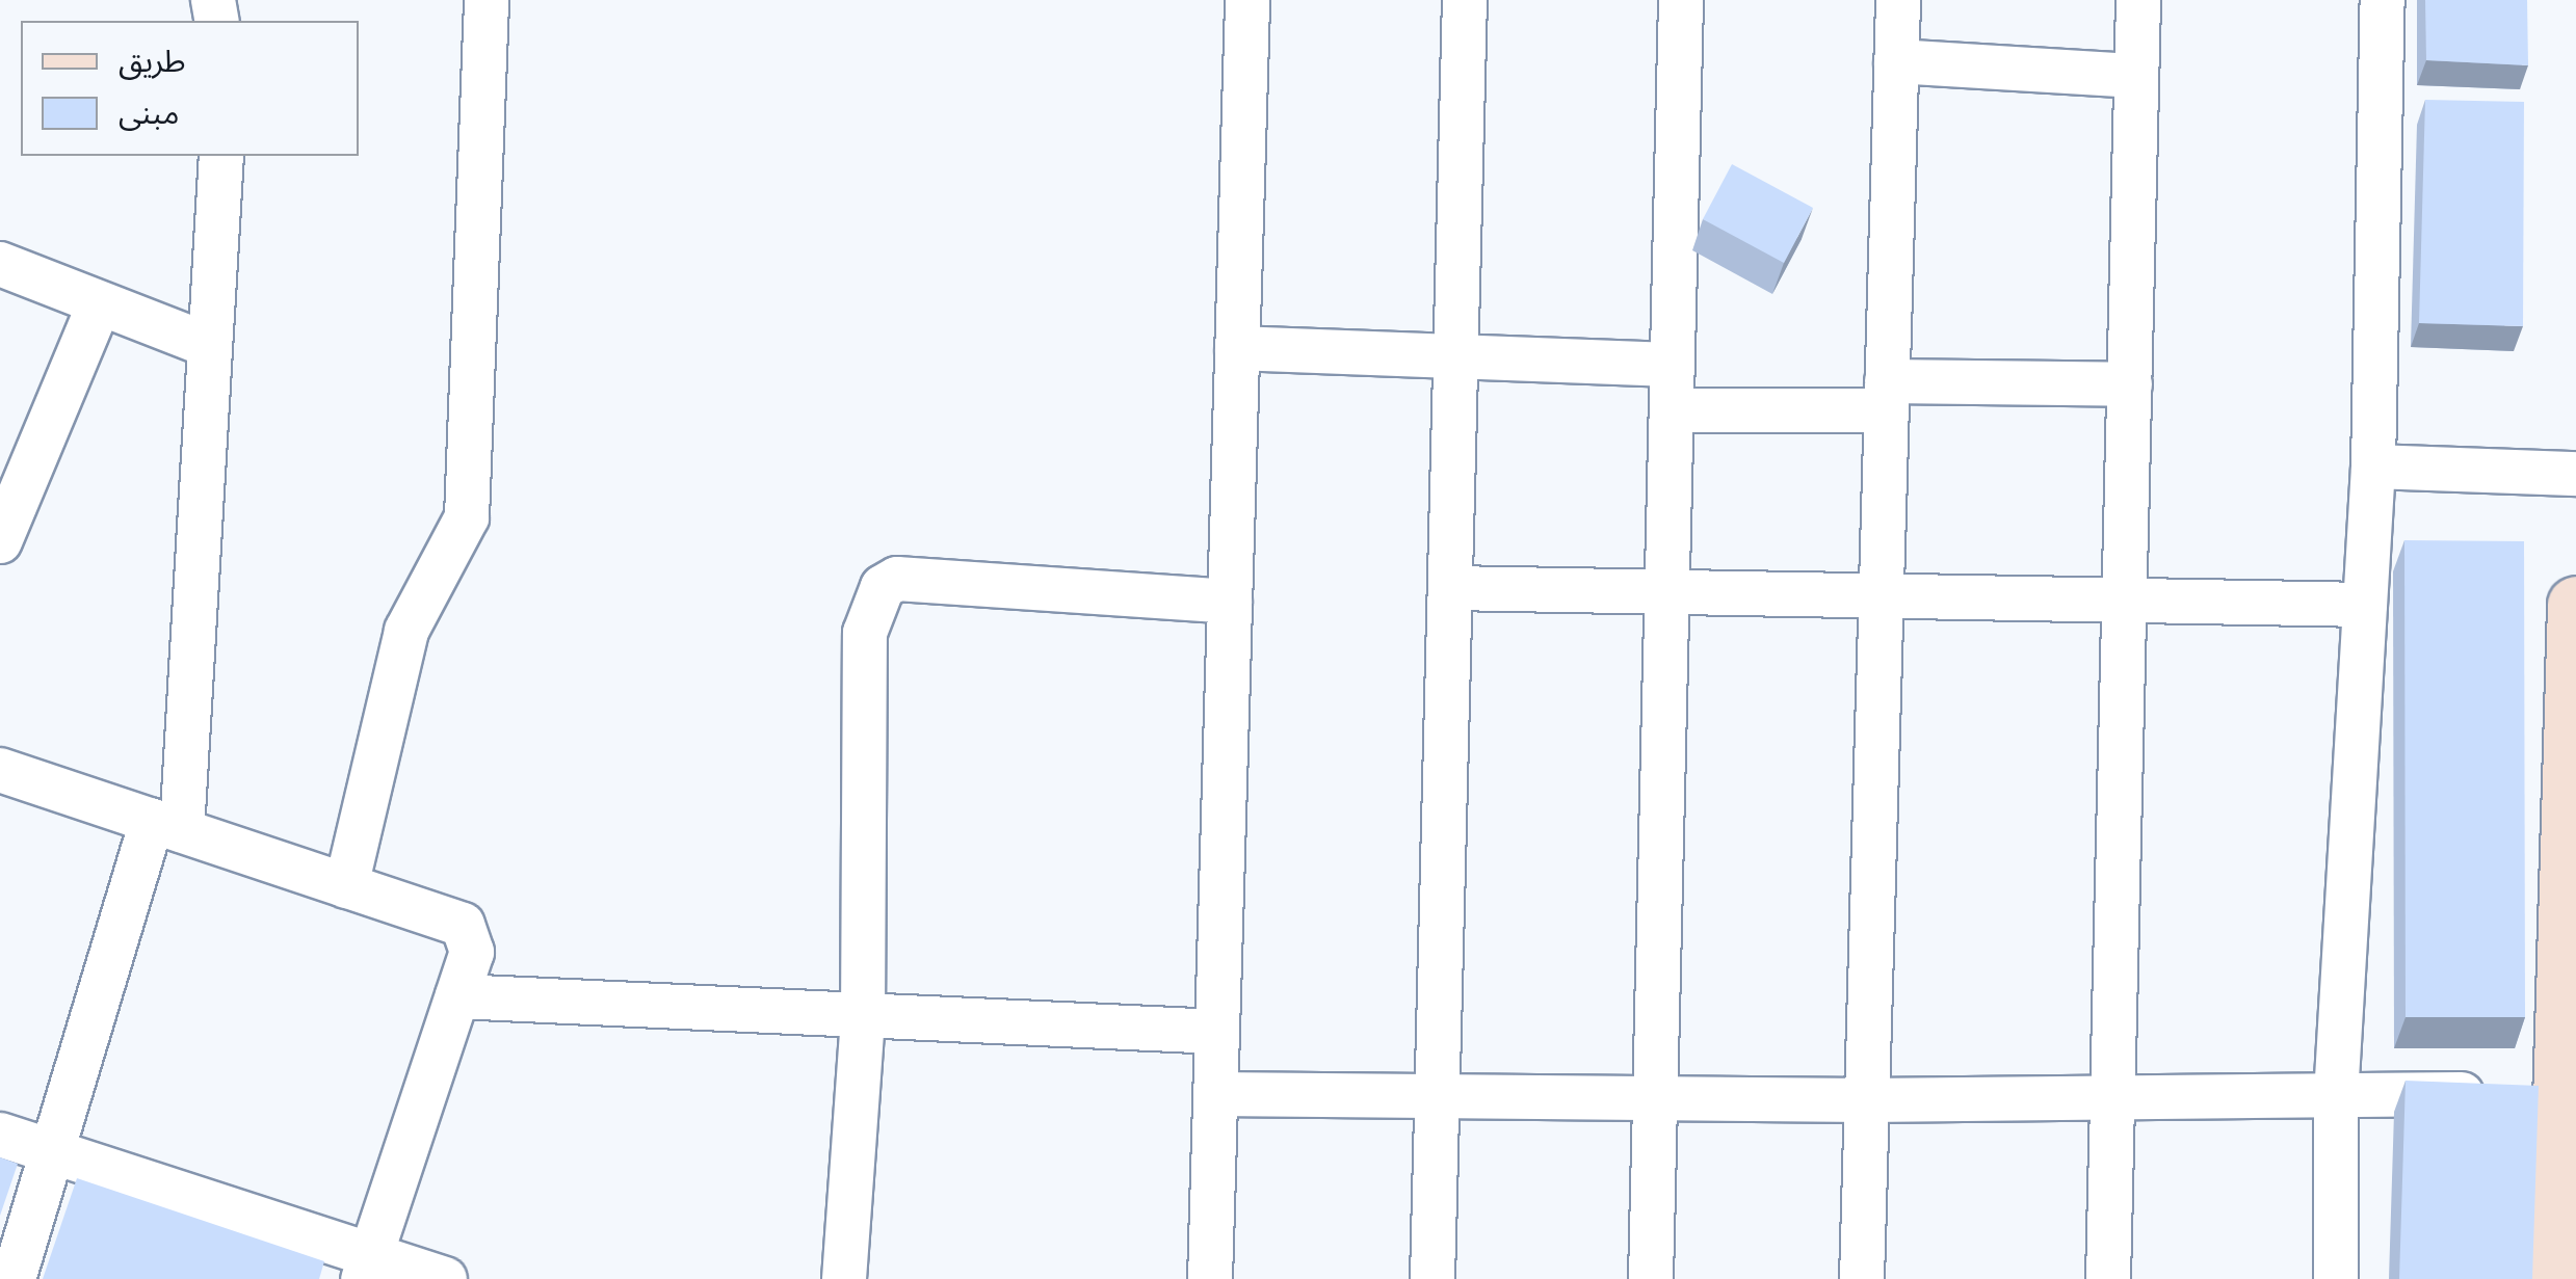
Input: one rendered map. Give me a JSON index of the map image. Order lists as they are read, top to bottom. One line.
{"legend":["طريق","مبنى"]}
